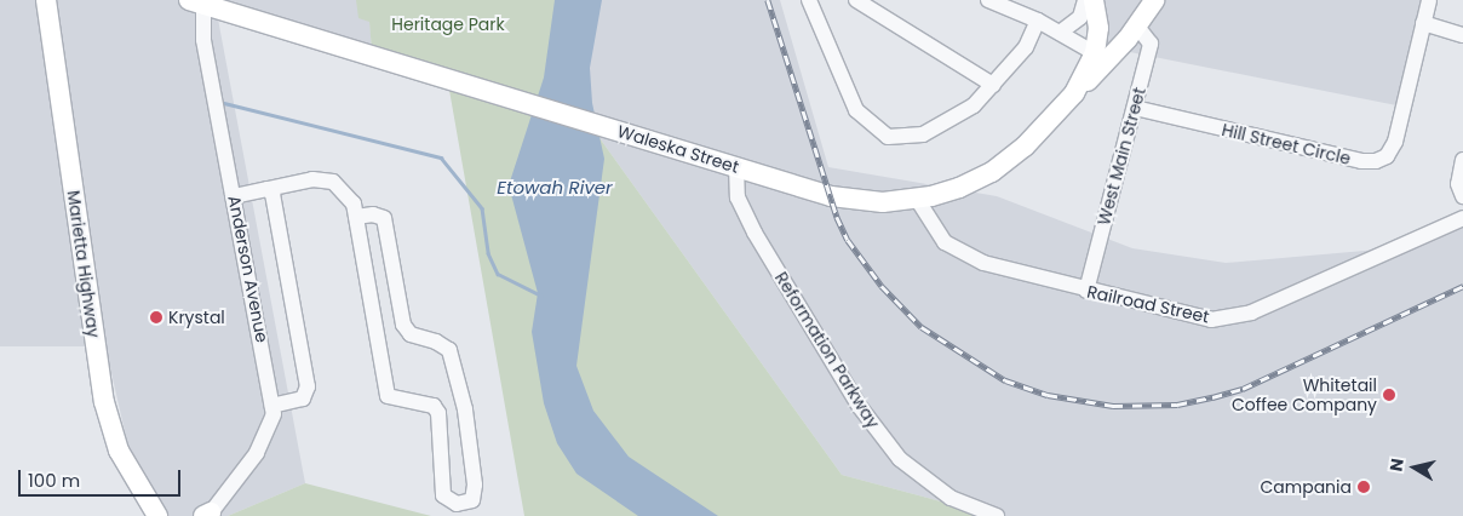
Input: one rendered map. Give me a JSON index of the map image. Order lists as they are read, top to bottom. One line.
{"streets":{"main road":["Waleska Street","Marietta Highway"],"street":["Hill Street Circle","West Main Street","Anderson Avenue","Railroad Street","Reformation Parkway"]},"crossings":[["Hill Street Circle","West Main Street"],["Waleska Street","Anderson Avenue"],["Waleska Street","Railroad Street"],["Waleska Street","Reformation Parkway"],["West Main Street","Railroad Street"]],"water":["Etowah River"],"parks":["Heritage Park"],"places":["Krystal","Whitetail Coffee Company","Campania"],"scale_bar":"100 m","north":"left"}
